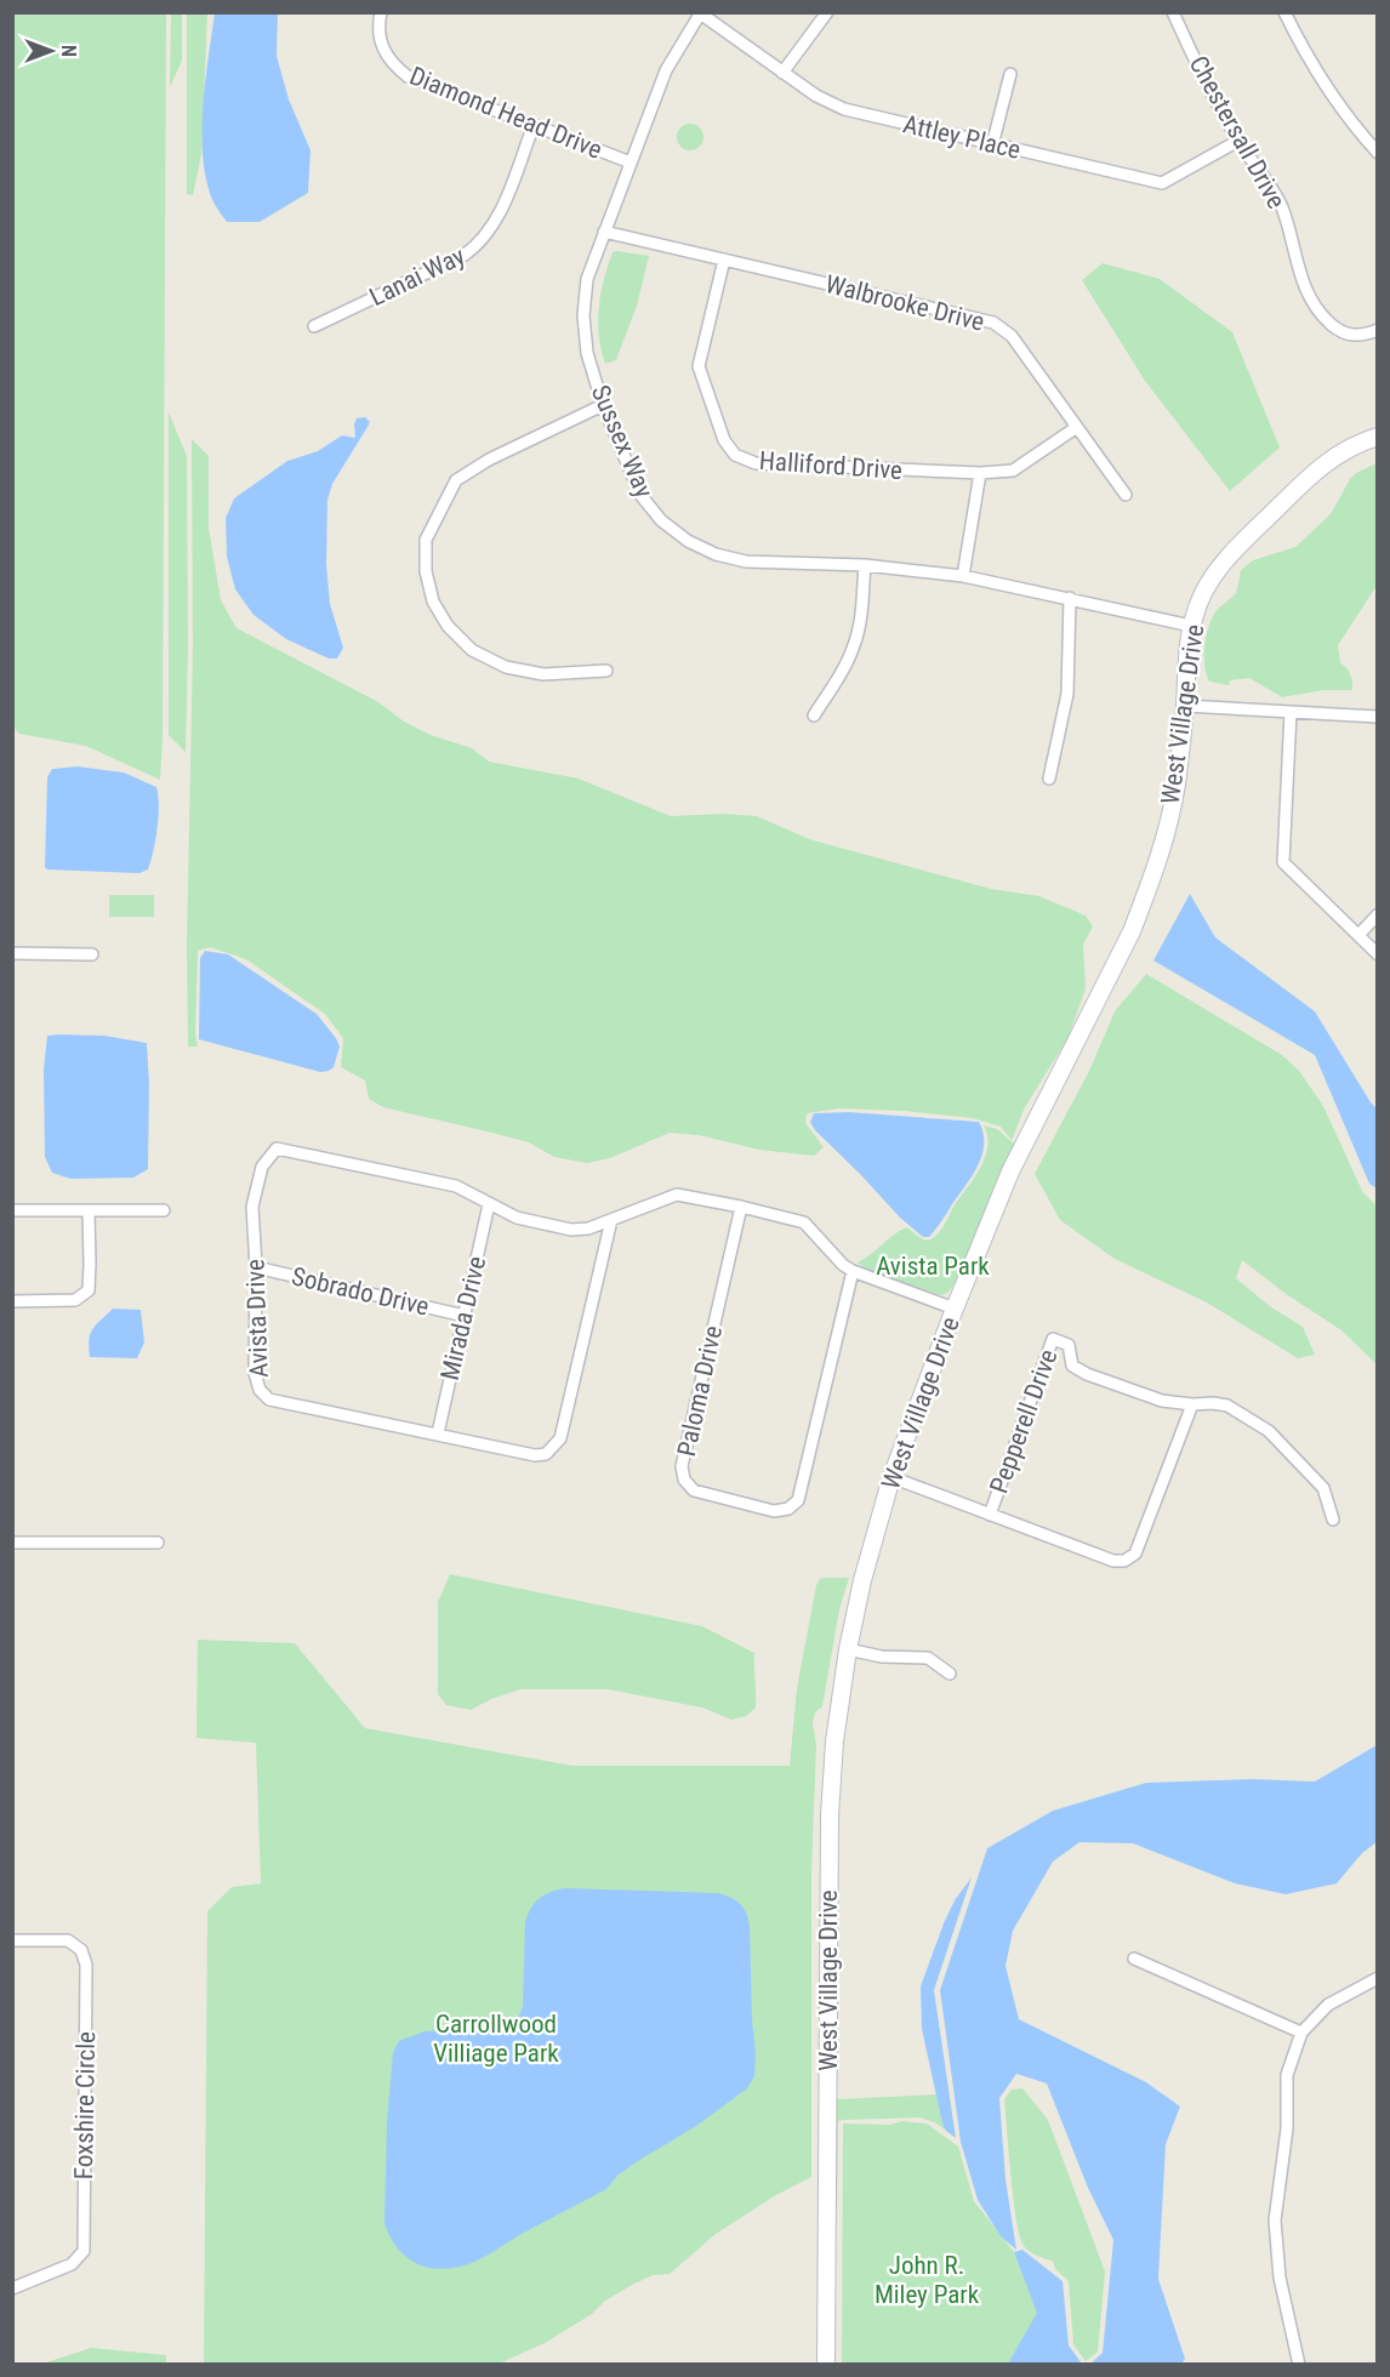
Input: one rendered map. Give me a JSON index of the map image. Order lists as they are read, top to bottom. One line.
{"streets":{"street":["Diamond Head Drive","Chestersall Drive","Attley Place","Lanai Way","Walbrooke Drive","Sussex Way","Halliford Drive","West Village Drive","Sobrado Drive","Avista Drive","Mirada Drive","Paloma Drive","Pepperell Drive","Foxshire Circle"]},"crossings":[["Diamond Head Drive","Lanai Way"],["Diamond Head Drive","Sussex Way"],["Chestersall Drive","Attley Place"],["Attley Place","Sussex Way"],["Walbrooke Drive","Sussex Way"],["Walbrooke Drive","Halliford Drive"],["Sussex Way","West Village Drive"],["West Village Drive","Avista Drive"],["Sobrado Drive","Avista Drive"],["Sobrado Drive","Mirada Drive"],["Avista Drive","Mirada Drive"],["Avista Drive","Paloma Drive"]],"parks":["Avista Park","Carrollwood Villiage Park","John R. Miley Park"],"north":"right"}
